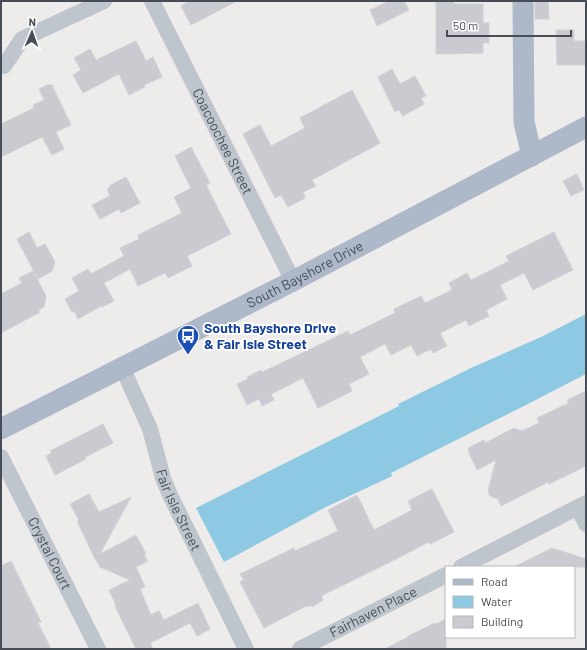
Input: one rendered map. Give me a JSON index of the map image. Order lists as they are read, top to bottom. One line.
{"streets":{"main road":["South Bayshore Drive"],"street":["Coacoochee Street","Fair Isle Street","Crystal Court","Fairhaven Place"]},"crossings":[["Coacoochee Street","South Bayshore Drive"],["South Bayshore Drive","Fair Isle Street"]],"places":{"bus stop":["South Bayshore Drive & Fair Isle Street"]},"legend":["Road","Water","Building"],"scale_bar":"50 m","north":"top"}
